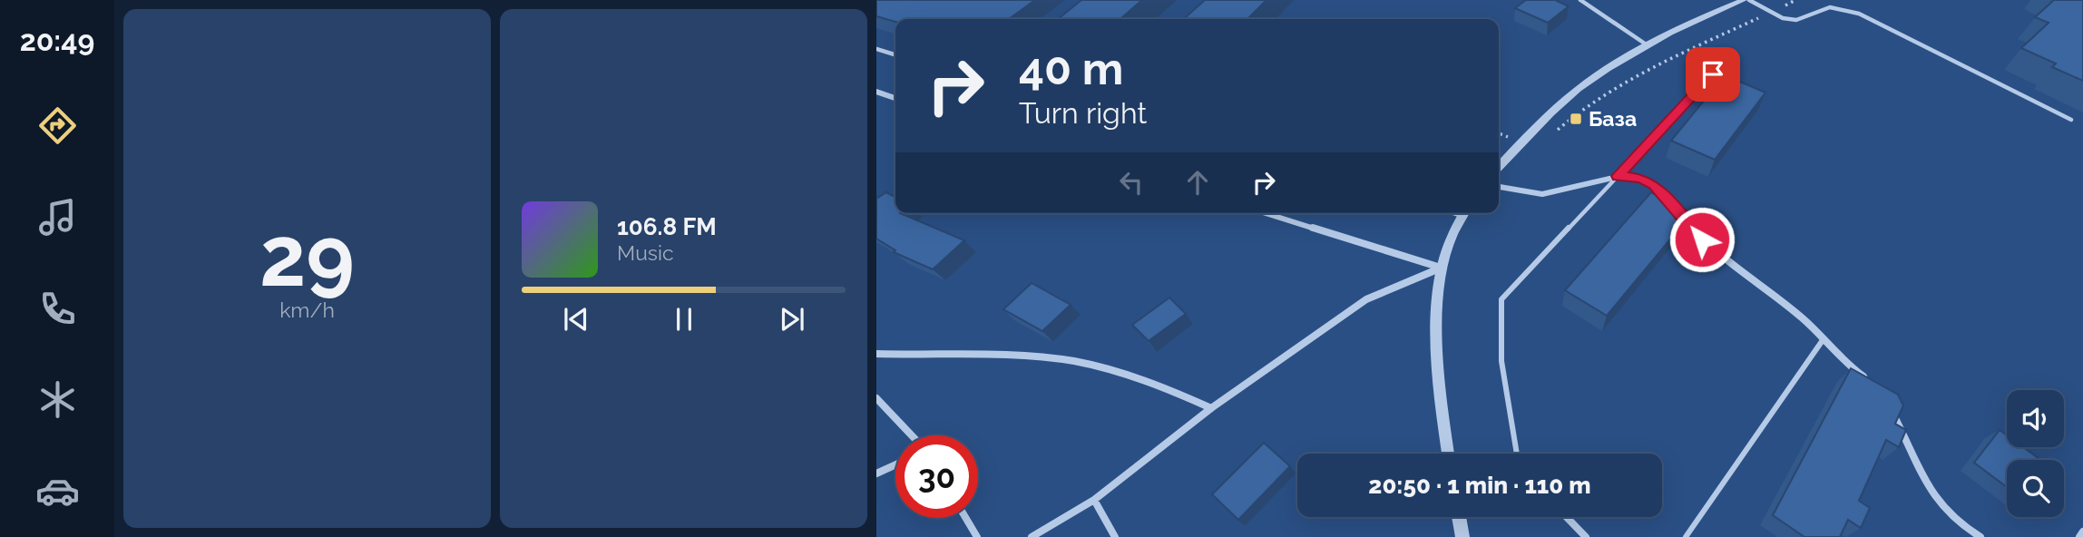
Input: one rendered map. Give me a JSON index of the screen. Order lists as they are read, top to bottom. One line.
{"places":{"transit":["База"]},"page":{"tabs":"20:49","tile":["29","km/h"],"turn":["40 m","Turn right"],"song":["106.8 FM","Music"],"limit":"30","trip":"20:50 · 1 min · 110 m"}}
